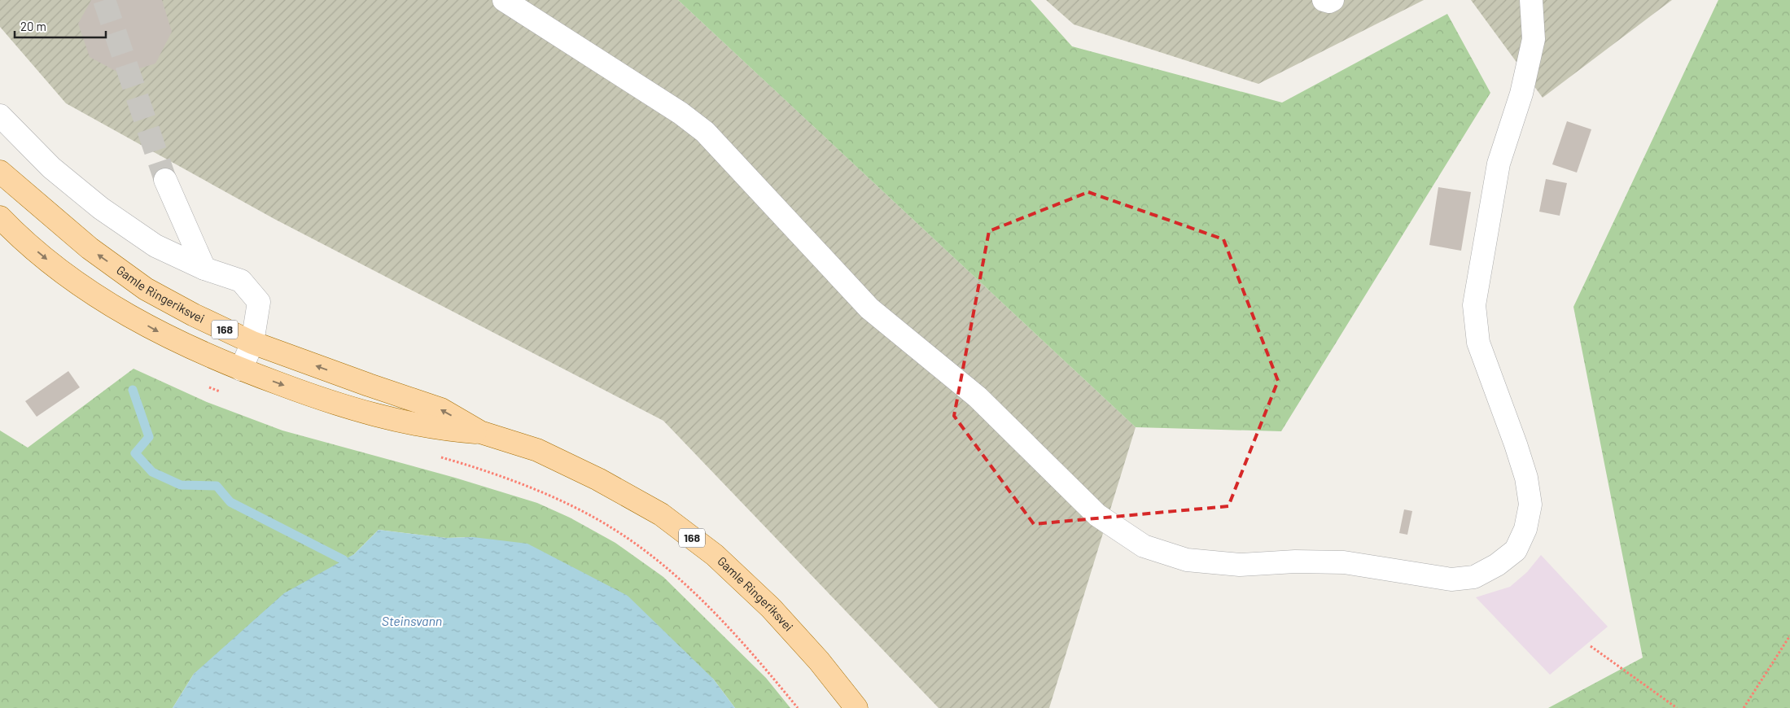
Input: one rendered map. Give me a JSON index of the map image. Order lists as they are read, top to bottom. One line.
{"streets":{"main road":["Gamle Ringeriksvei","168"]},"water":["Steinsvann"],"scale_bar":"20 m"}
